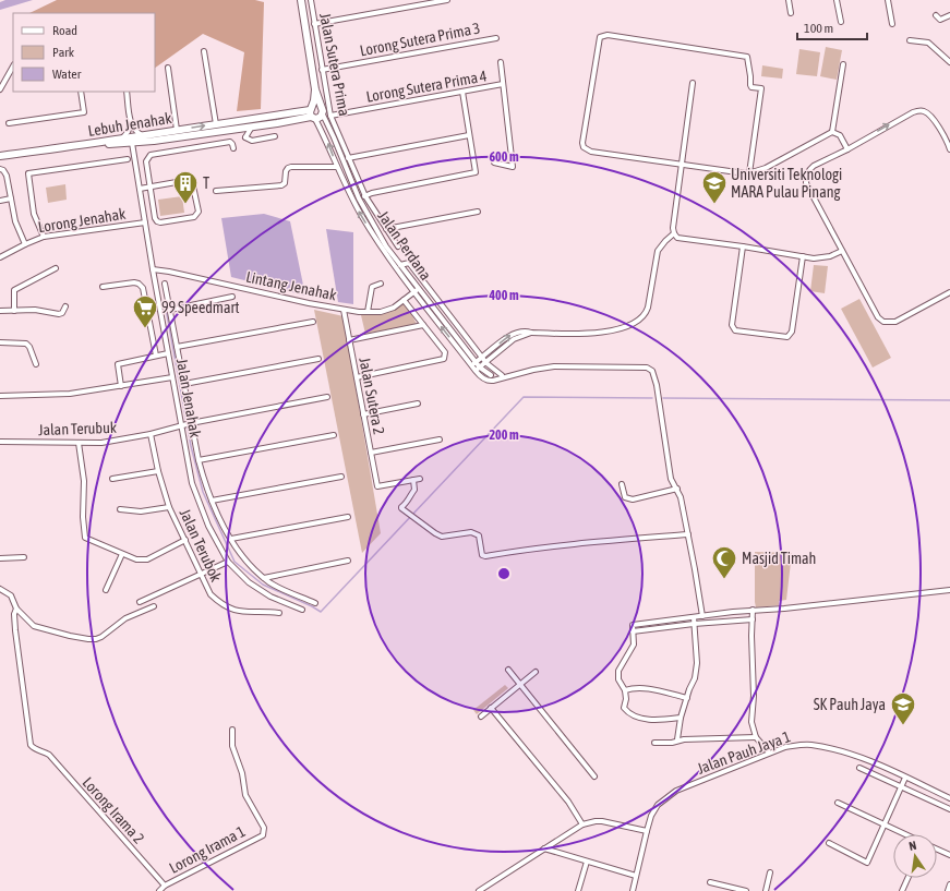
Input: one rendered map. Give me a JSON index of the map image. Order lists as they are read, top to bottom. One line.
{"streets":{"street":["Lorong Sutera Prima 3","Jalan Sutera Prima","Lorong Sutera Prima 4","Lebuh Jenahak","Lorong Jenahak","Jalan Perdana","Lintang Jenahak","Jalan Sutera 2","Jalan Jenahak","Jalan Terubuk","Jalan Terubok","Jalan Pauh Jaya 1","Lorong Irama 2","Lorong Irama 1"]},"crossings":[["Lorong Sutera Prima 3","Jalan Sutera Prima"],["Jalan Sutera Prima","Lorong Sutera Prima 4"],["Lebuh Jenahak","Jalan Perdana"],["Lebuh Jenahak","Jalan Jenahak"],["Lorong Jenahak","Jalan Jenahak"],["Jalan Perdana","Lintang Jenahak"],["Lintang Jenahak","Jalan Sutera 2"],["Lintang Jenahak","Jalan Jenahak"],["Jalan Jenahak","Jalan Terubuk"],["Jalan Terubuk","Jalan Terubok"],["Lorong Irama 2","Lorong Irama 1"]],"places":{"building":["T"],"school or university":["Universiti Teknologi MARA Pulau Pinang","SK Pauh Jaya"],"supermarket":["99 Speedmart"],"mosque":["Masjid Timah"]},"legend":["Road","Park","Water"],"scale_bar":"100 m","north":"top","rings":["600 m","400 m","200 m"]}
